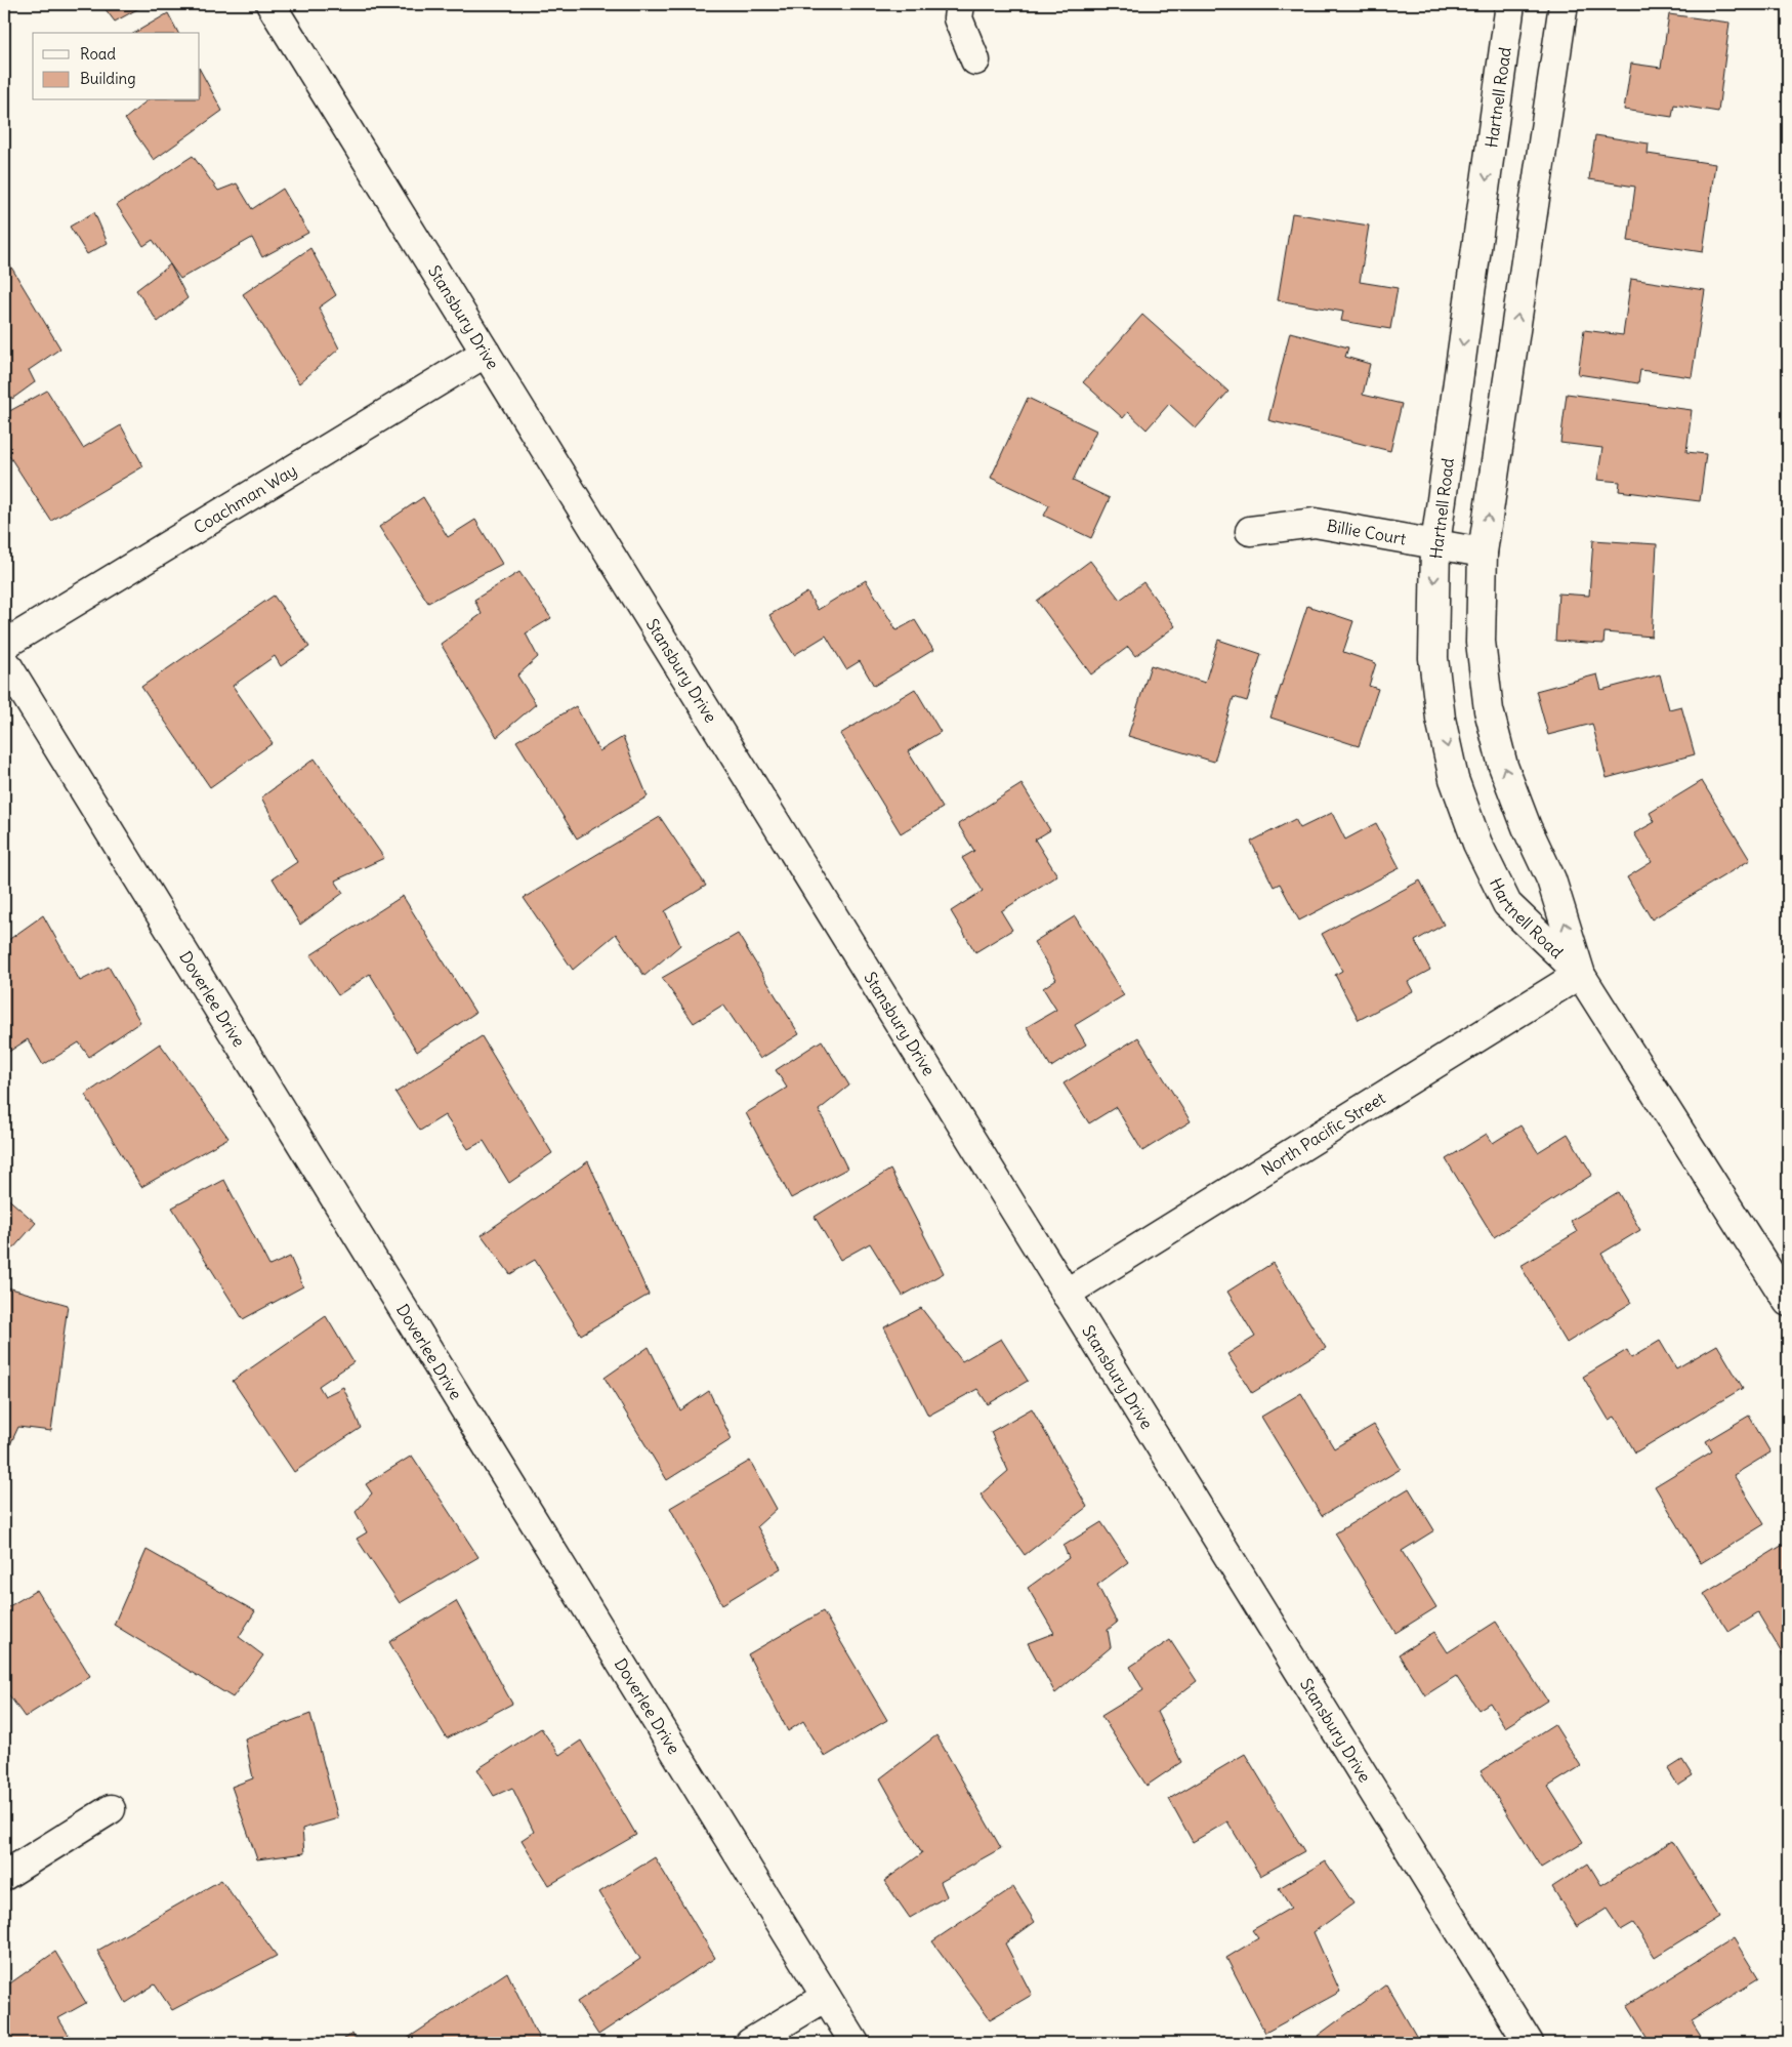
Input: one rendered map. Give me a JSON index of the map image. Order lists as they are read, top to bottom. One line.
{"streets":{"street":["Hartnell Road","Stansbury Drive","Coachman Way","Billie Court","Doverlee Drive","North Pacific Street"]},"crossings":[["Hartnell Road","Billie Court"],["Hartnell Road","North Pacific Street"],["Stansbury Drive","Coachman Way"],["Stansbury Drive","North Pacific Street"]],"legend":["Road","Building"]}
